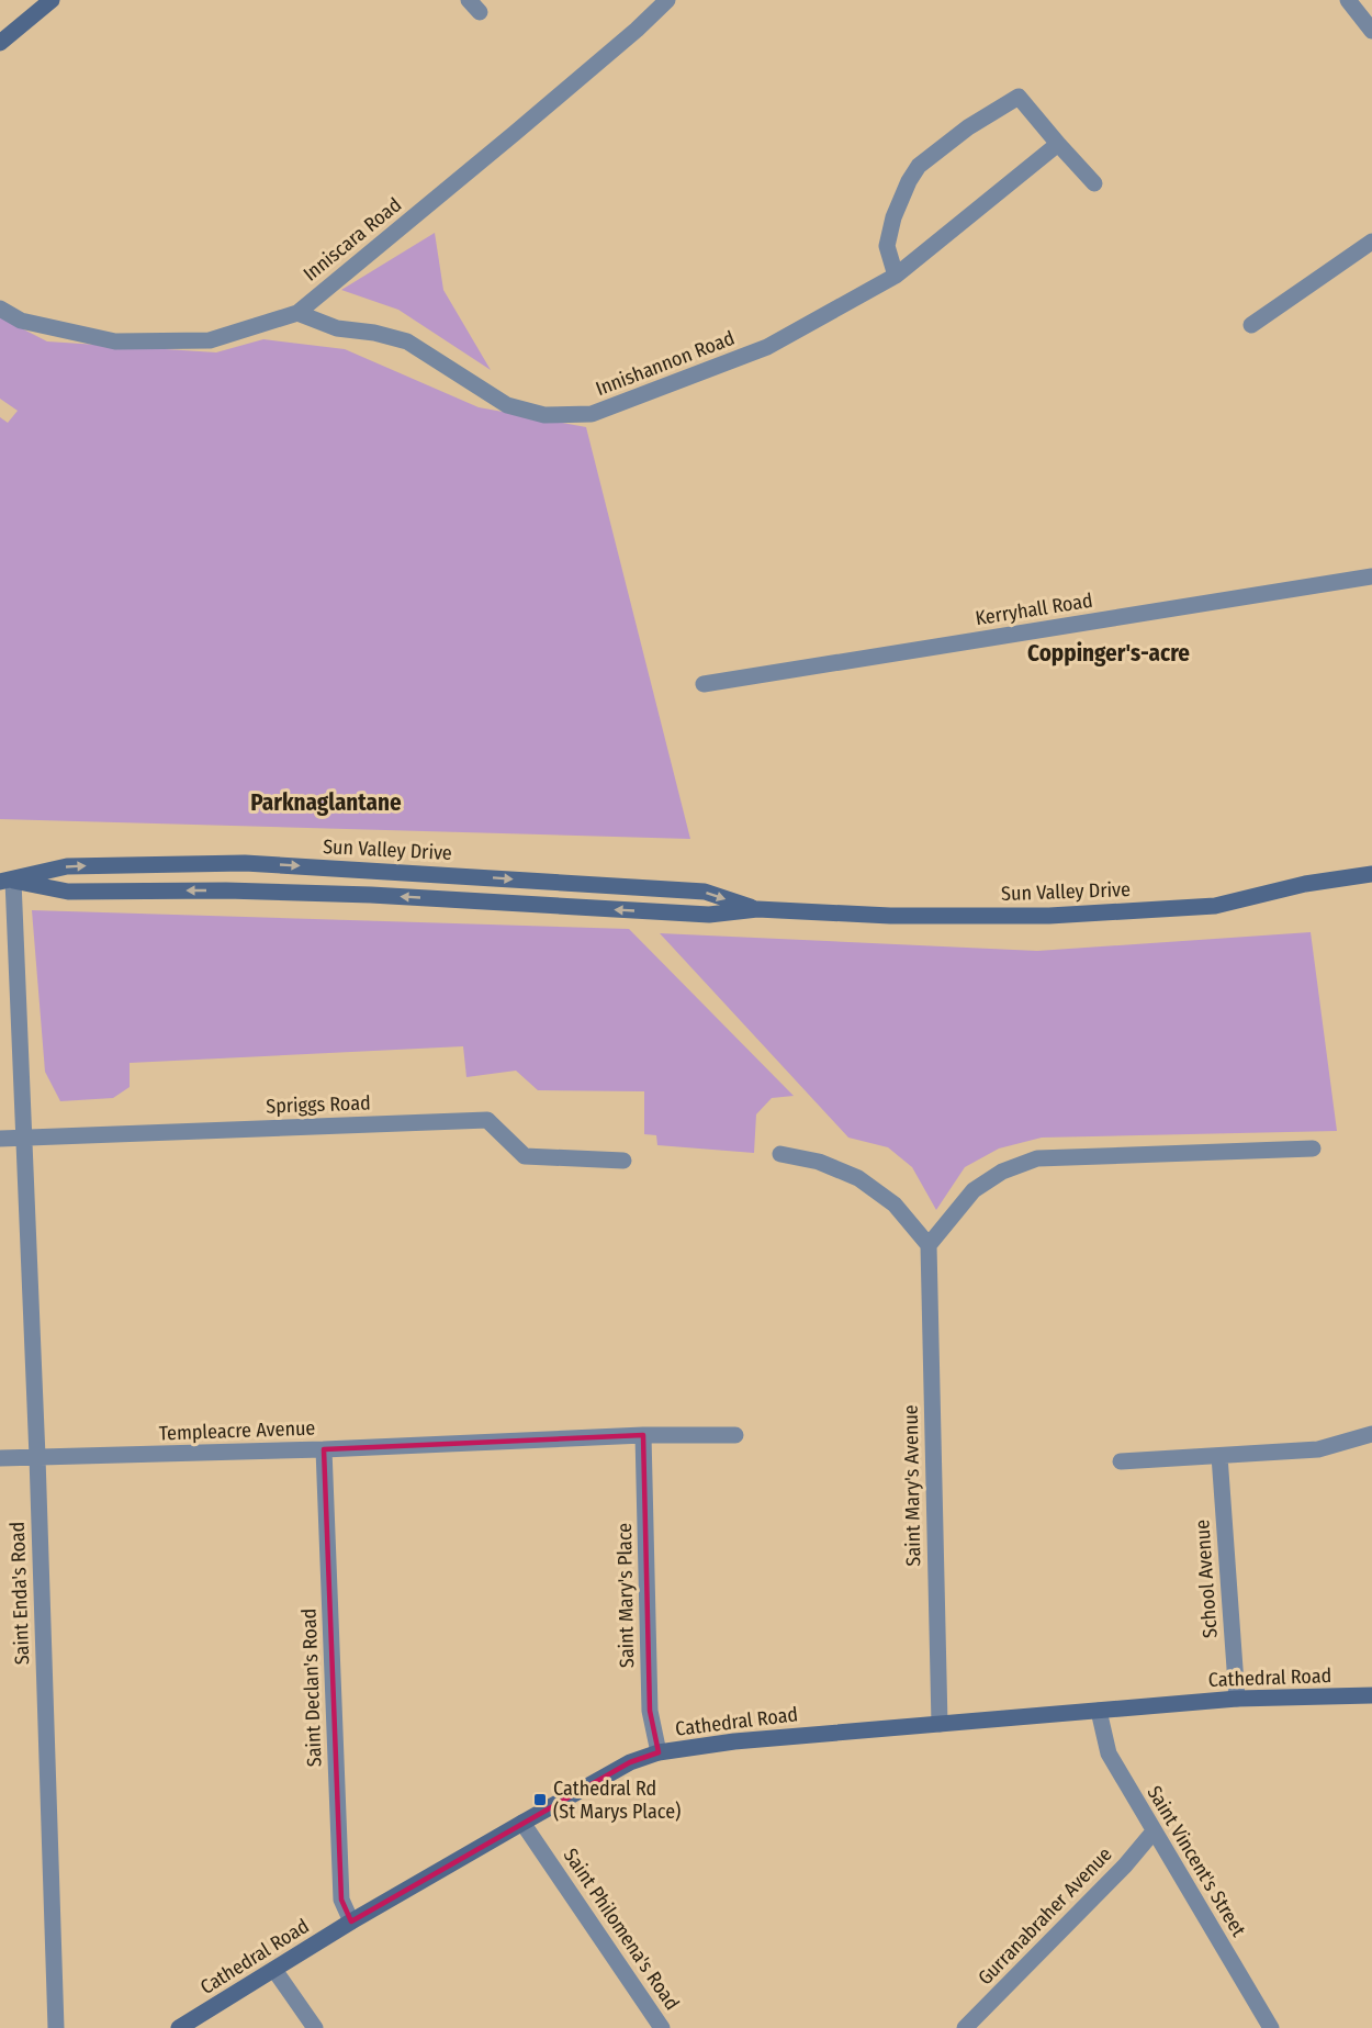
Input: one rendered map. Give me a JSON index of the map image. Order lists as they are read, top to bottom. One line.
{"streets":{"street":["Inniscara Road","Innishannon Road","Kerryhall Road","Sun Valley Drive","Spriggs Road","Templeacre Avenue","Saint Mary's Avenue","School Avenue","Saint Enda's Road","Saint Mary's Place","Cathedral Road","Saint Declan's Road","Saint Vincent's Street","Gurranabraher Avenue","Saint Philomena's Road"]},"crossings":[["Inniscara Road","Innishannon Road"],["Sun Valley Drive","Saint Enda's Road"],["Spriggs Road","Saint Enda's Road"],["Templeacre Avenue","Saint Enda's Road"],["Templeacre Avenue","Saint Mary's Place"],["Templeacre Avenue","Saint Declan's Road"],["Saint Mary's Avenue","Cathedral Road"],["School Avenue","Cathedral Road"],["Saint Mary's Place","Cathedral Road"],["Cathedral Road","Saint Declan's Road"],["Cathedral Road","Saint Vincent's Street"],["Cathedral Road","Saint Philomena's Road"],["Saint Vincent's Street","Gurranabraher Avenue"]],"districts":["Coppinger's-acre","Parknaglantane"],"places":{"transit":["Cathedral Rd (St Marys Place)"]}}
